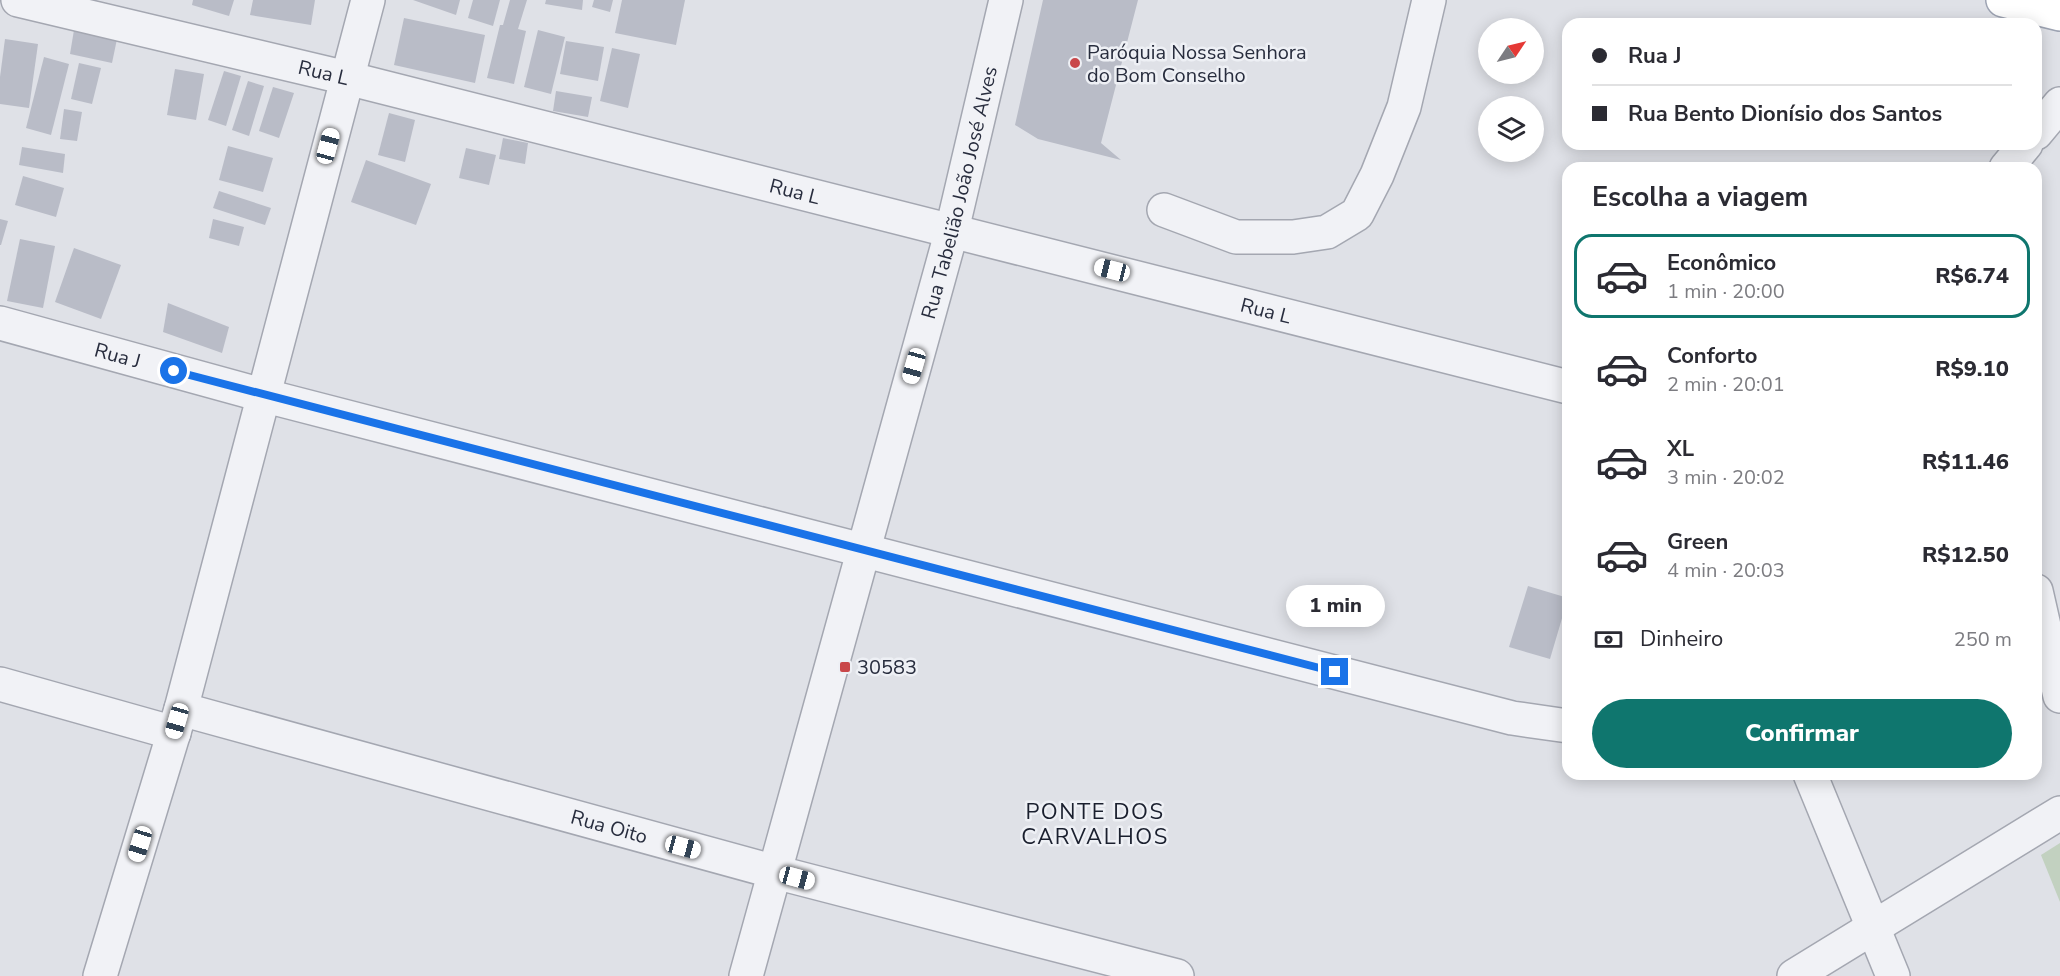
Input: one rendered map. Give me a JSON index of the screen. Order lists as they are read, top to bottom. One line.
{"streets":{"street":["Rua L","Rua Tabelião João José Alves","Rua J","Rua Oito"]},"crossings":[["Rua L","Rua Tabelião João José Alves"],["Rua Tabelião João José Alves","Rua J"],["Rua Tabelião João José Alves","Rua Oito"]],"districts":["PONTE DOS CARVALHOS"],"places":{"other":["Paróquia Nossa Senhora do Bom Conselho"],"transit":["30583"]},"north":"top right","page":{"banner":["Rua J","Rua Bento Dionísio dos Santos"],"heading":"Escolha a viagem","list":[{"name":"Econômico","note":"1 min · 20:00","value":"R$6.74"},{"name":"Conforto","note":"2 min · 20:01","value":"R$9.10"},{"name":"XL","note":"3 min · 20:02","value":"R$11.46"},{"name":"Green","note":"4 min · 20:03","value":"R$12.50"}],"bubble":"1 min","pay":["Dinheiro","250 m"],"buttons":"Confirmar"}}
